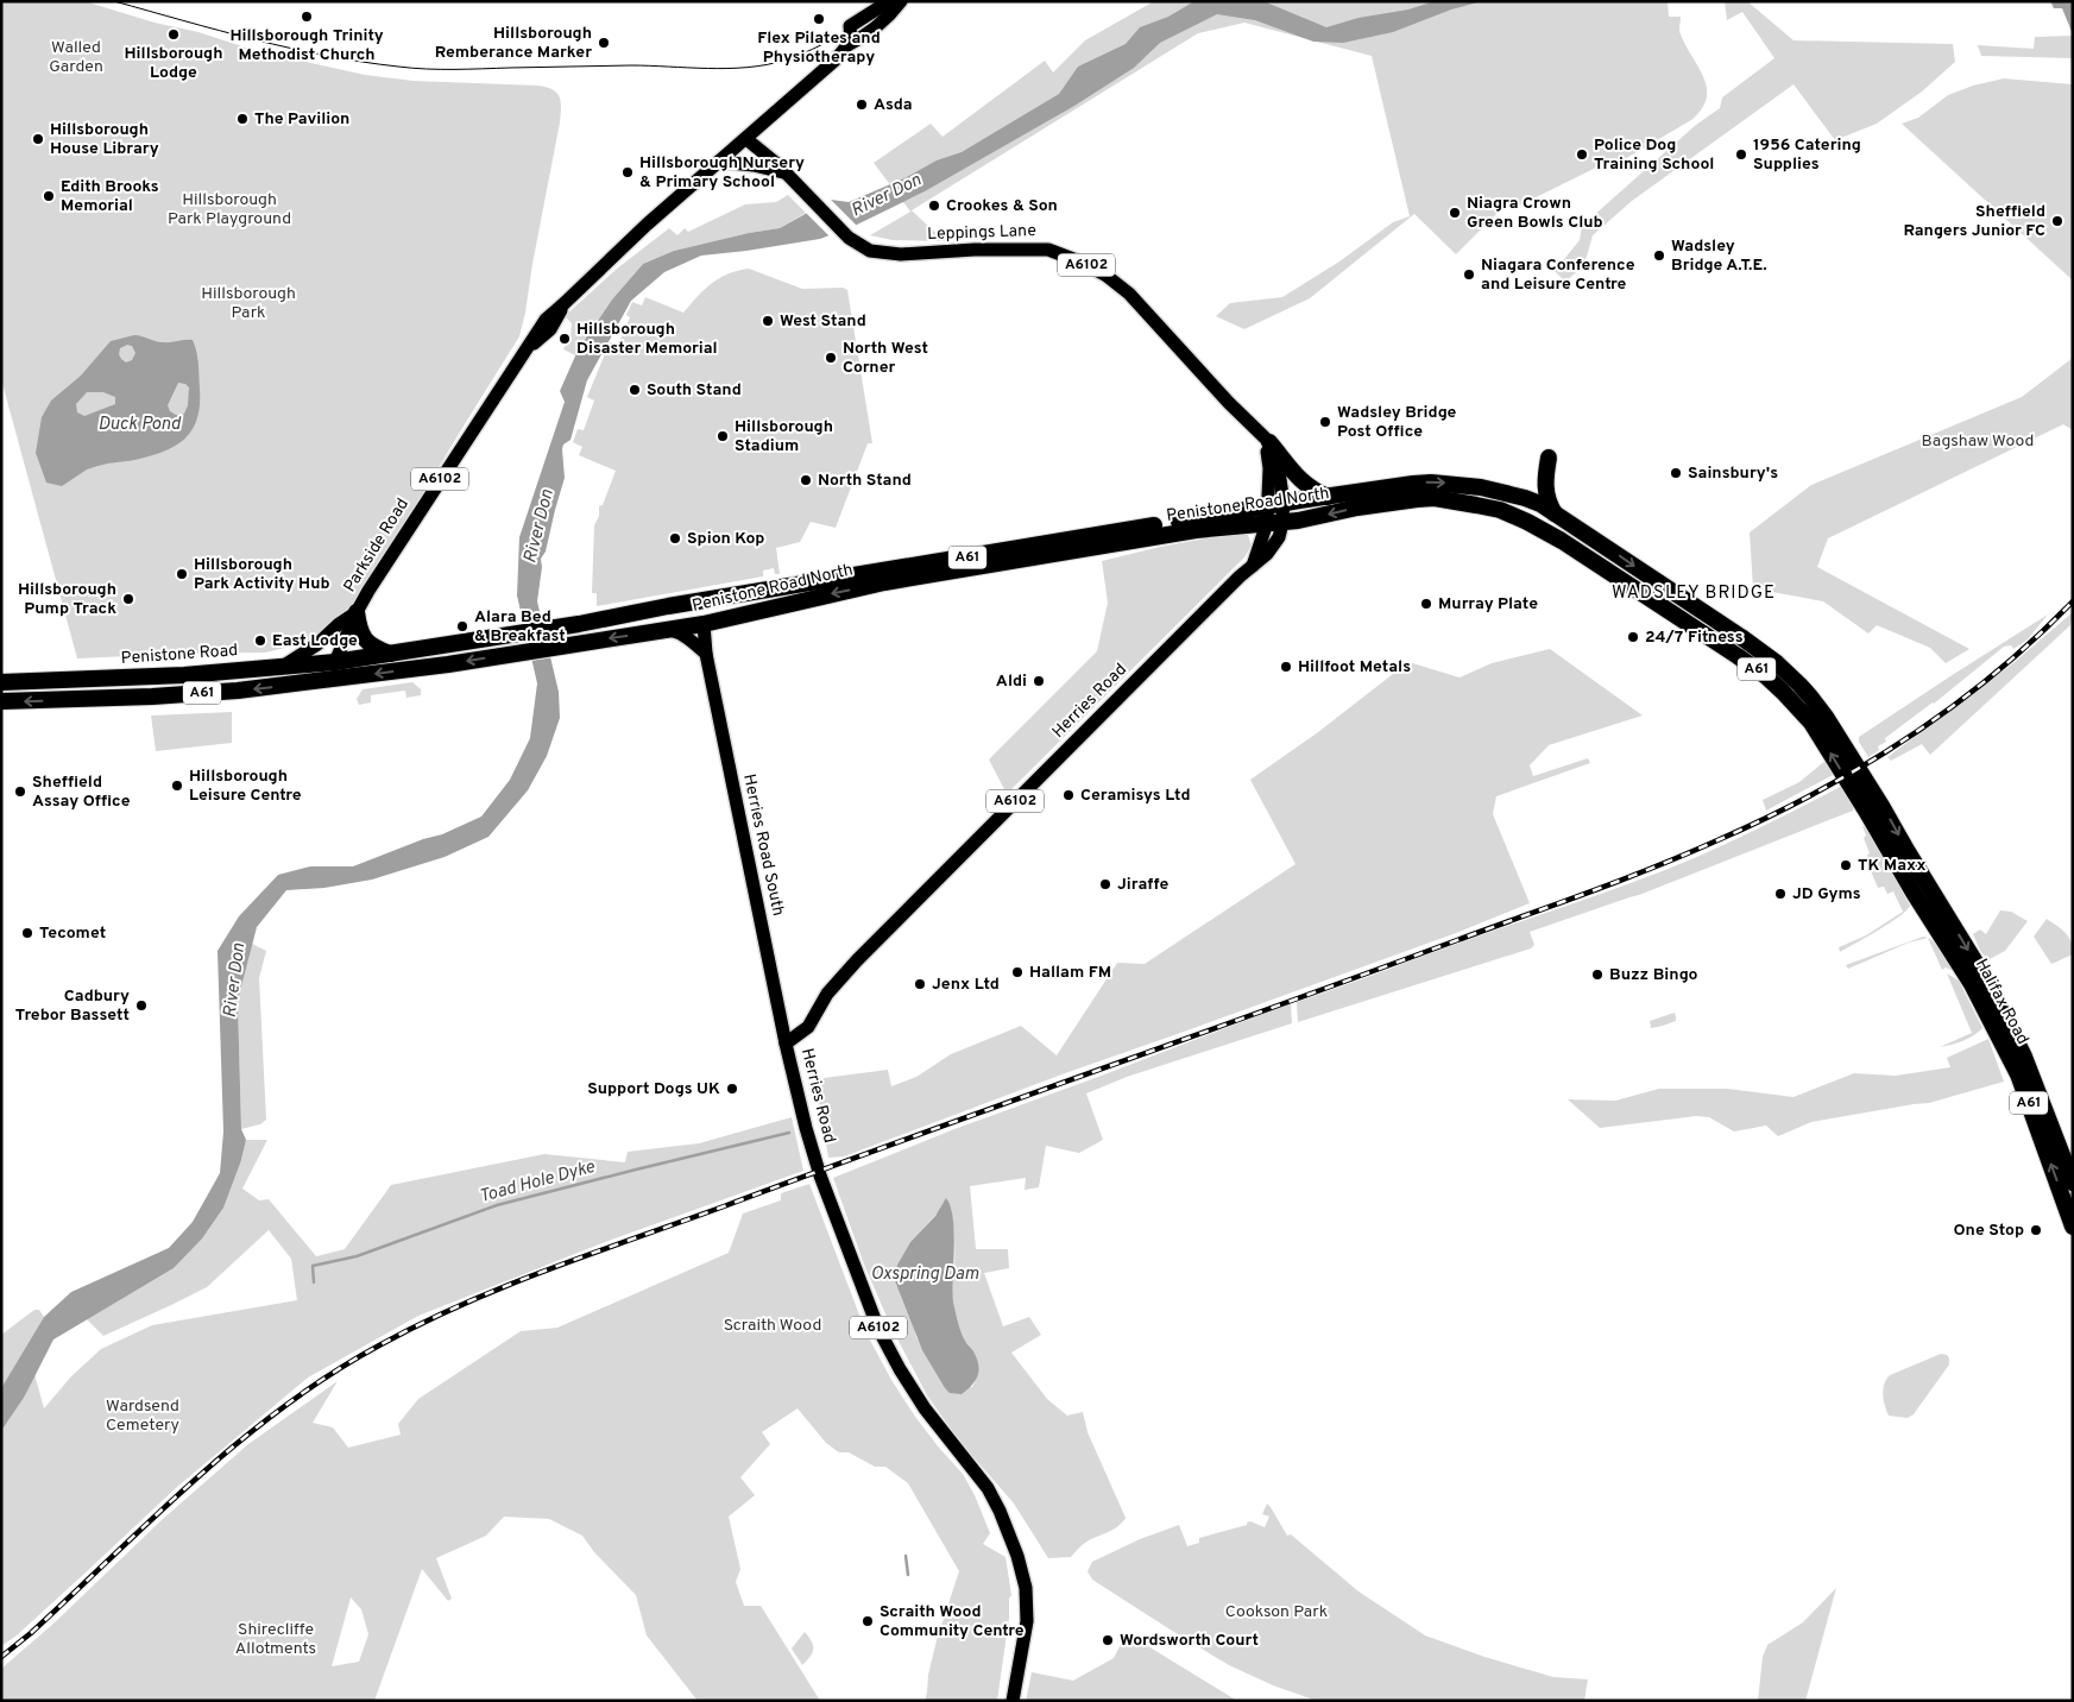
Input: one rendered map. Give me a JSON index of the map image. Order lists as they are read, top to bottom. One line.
{"streets":{"highway":["Penistone Road North","A61","Penistone Road","Halifax Road"],"main road":["Leppings Lane","A6102","Parkside Road","Herries Road","Herries Road South"]},"crossings":[["Leppings Lane","A6102"],["A6102","Penistone Road North"],["A6102","Parkside Road"],["A6102","Herries Road"],["Penistone Road North","A61"],["Penistone Road North","Penistone Road"],["Penistone Road North","Herries Road"],["Penistone Road North","Herries Road South"],["Penistone Road North","Halifax Road"],["Parkside Road","Penistone Road"],["Herries Road","Herries Road South"]],"districts":["WADSLEY BRIDGE"],"water":["River Don","Duck Pond","Toad Hole Dyke","Oxspring Dam"],"parks":["Walled Garden","Hillsborough Park Playground","Hillsborough Park","Bagshaw Wood","Scraith Wood","Wardsend Cemetery","Cookson Park","Shirecliffe Allotments"],"places":["Hillsborough Trinity Methodist Church","Flex Pilates and Physiotherapy","Hillsborough Lodge","Hillsborough Remberance Marker","Asda","The Pavilion","Hillsborough House Library","Police Dog Training School","1956 Catering Supplies","Hillsborough Nursery & Primary School","Edith Brooks Memorial","Crookes & Son","Niagra Crown Green Bowls Club","Sheffield Rangers Junior FC","Wadsley Bridge A.T.E.","Niagara Conference and Leisure Centre","West Stand","Hillsborough Disaster Memorial","North West Corner","South Stand","Wadsley Bridge Post Office","Hillsborough Stadium","Sainsbury's","North Stand","Spion Kop","Hillsborough Park Activity Hub","Hillsborough Pump Track","Murray Plate","Alara Bed & Breakfast","24/7 Fitness","East Lodge","Hillfoot Metals","Aldi","Hillsborough Leisure Centre","Sheffield Assay Office","Ceramisys Ltd","TK Maxx","Jiraffe","JD Gyms","Tecomet","Hallam FM","Buzz Bingo","Jenx Ltd","Cadbury Trebor Bassett","Support Dogs UK","One Stop","Scraith Wood Community Centre","Wordsworth Court"]}
